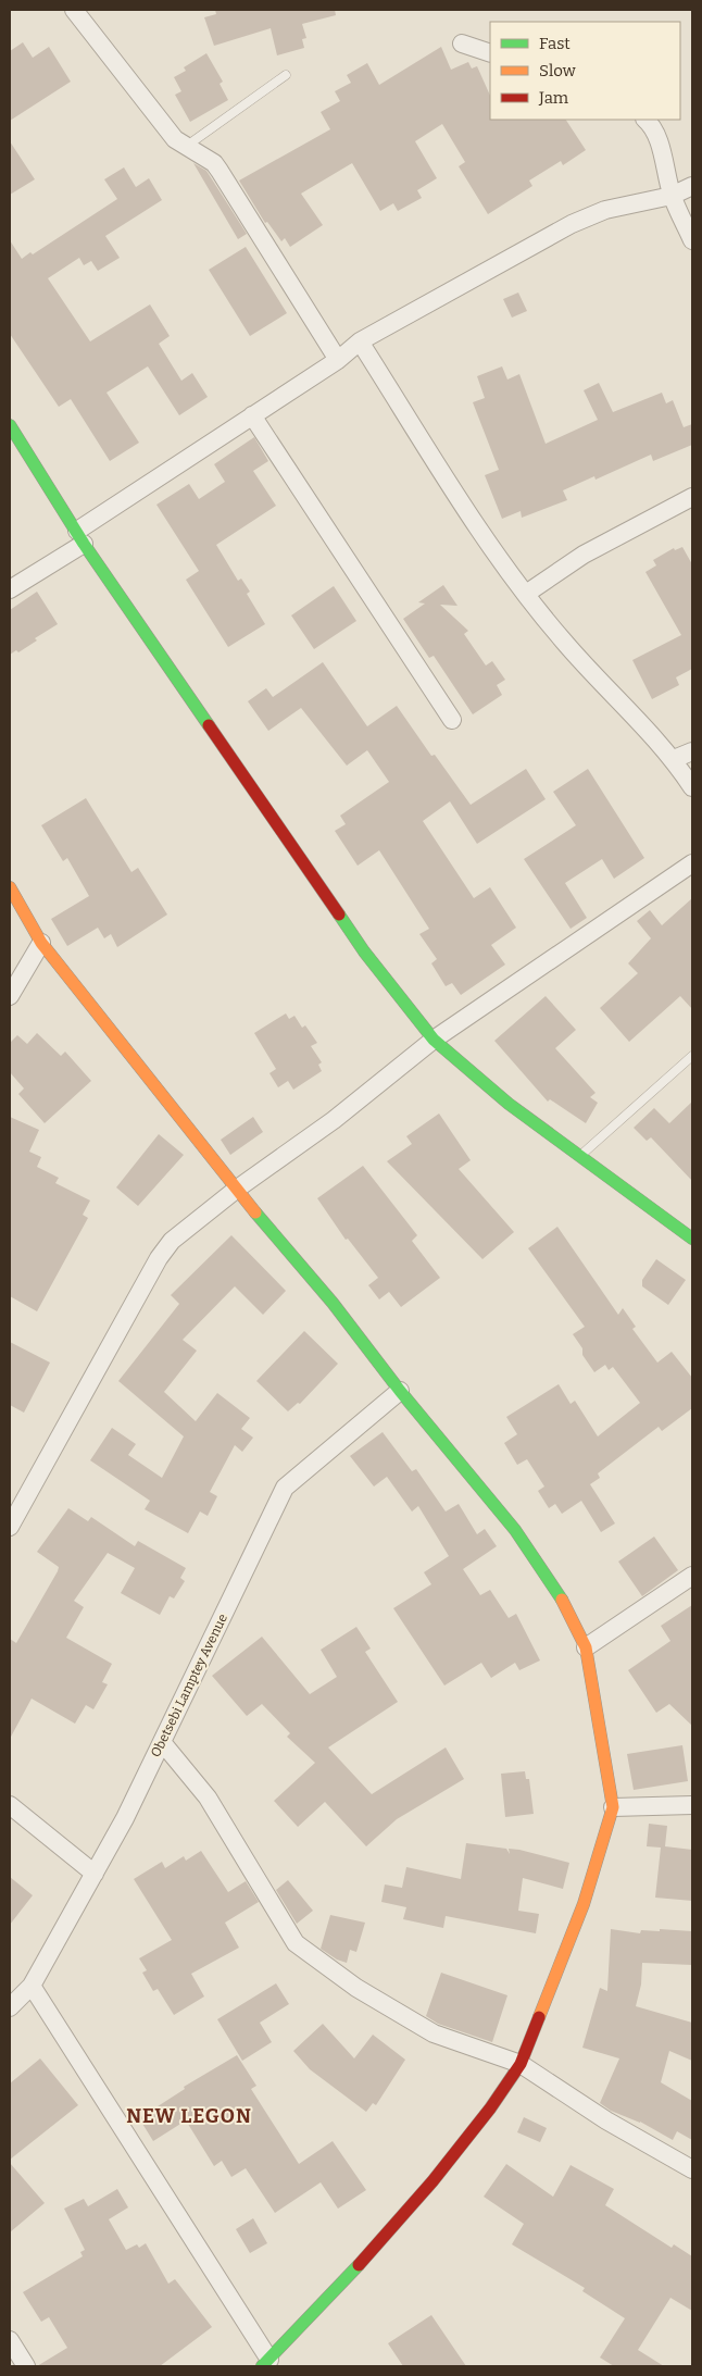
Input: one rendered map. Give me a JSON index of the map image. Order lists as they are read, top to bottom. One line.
{"streets":{"street":["Obetsebi Lamptey Avenue"]},"districts":["NEW LEGON"],"legend":["Fast","Slow","Jam"]}
